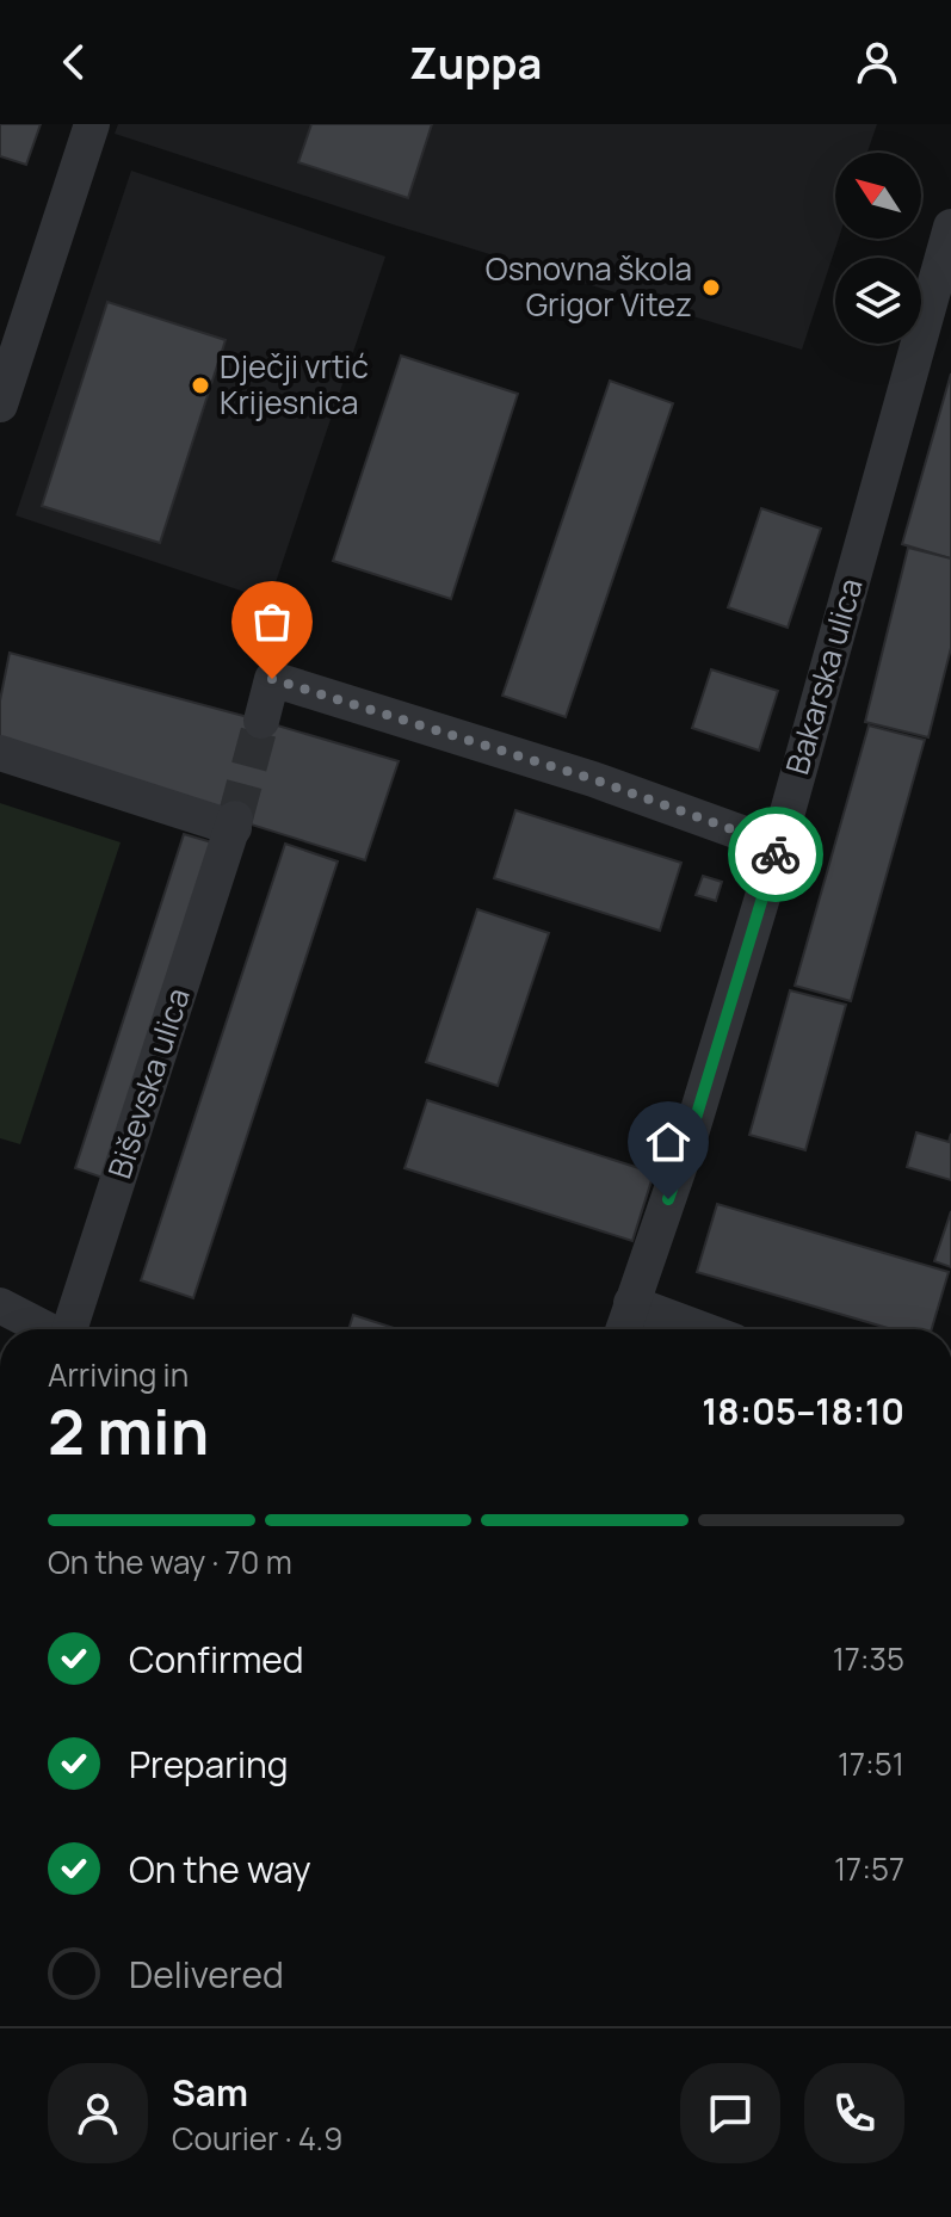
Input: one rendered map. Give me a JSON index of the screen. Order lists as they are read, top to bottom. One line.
{"streets":{"street":["Bakarska ulica","Biševska ulica"]},"places":["Osnovna škola Grigor Vitez","Dječji vrtić Krijesnica"],"north":"top left","page":{"header":"Zuppa","heading":["2 min","Arriving in","18:05–18:10"],"panel":["Sam","Courier · 4.9"],"bar":"On the way · 70 m","list":[["Confirmed","17:35"],["Preparing","17:51"],["On the way","17:57"],"Delivered"]}}
